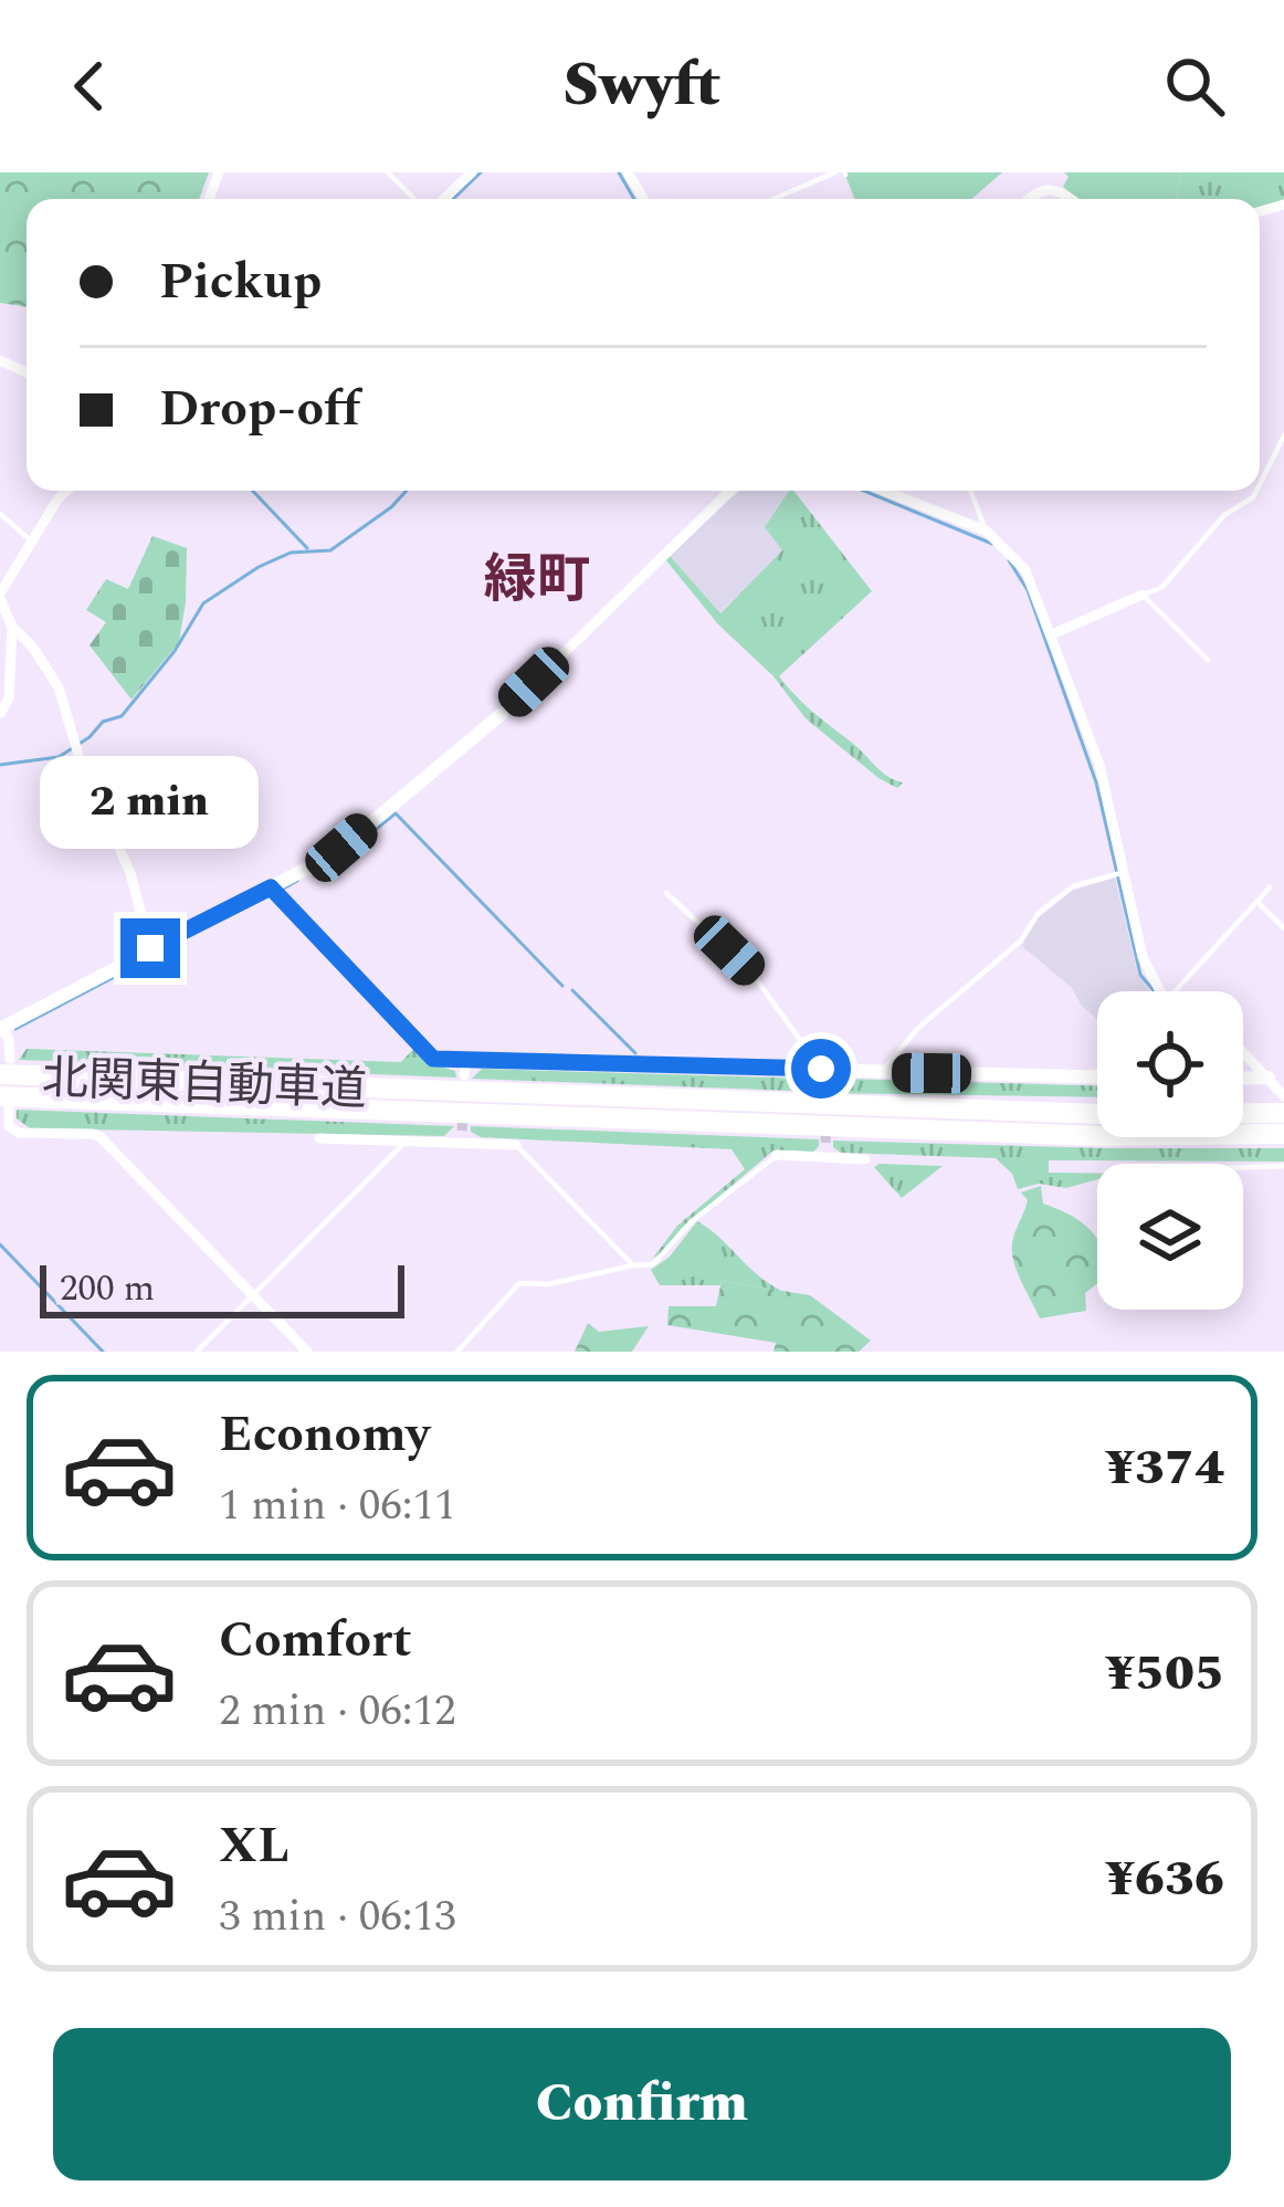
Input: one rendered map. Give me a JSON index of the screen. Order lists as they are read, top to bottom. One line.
{"streets":{"highway":["北関東自動車道"]},"districts":["緑町"],"scale_bar":"200 m","page":{"header":"Swyft","banner":["Pickup","Drop-off"],"bubble":"2 min","scale":"200 m","list":[{"name":"Economy","note":"1 min · 06:11","value":"¥374"},{"name":"Comfort","note":"2 min · 06:12","value":"¥505"},{"name":"XL","note":"3 min · 06:13","value":"¥636"}],"buttons":"Confirm"}}
